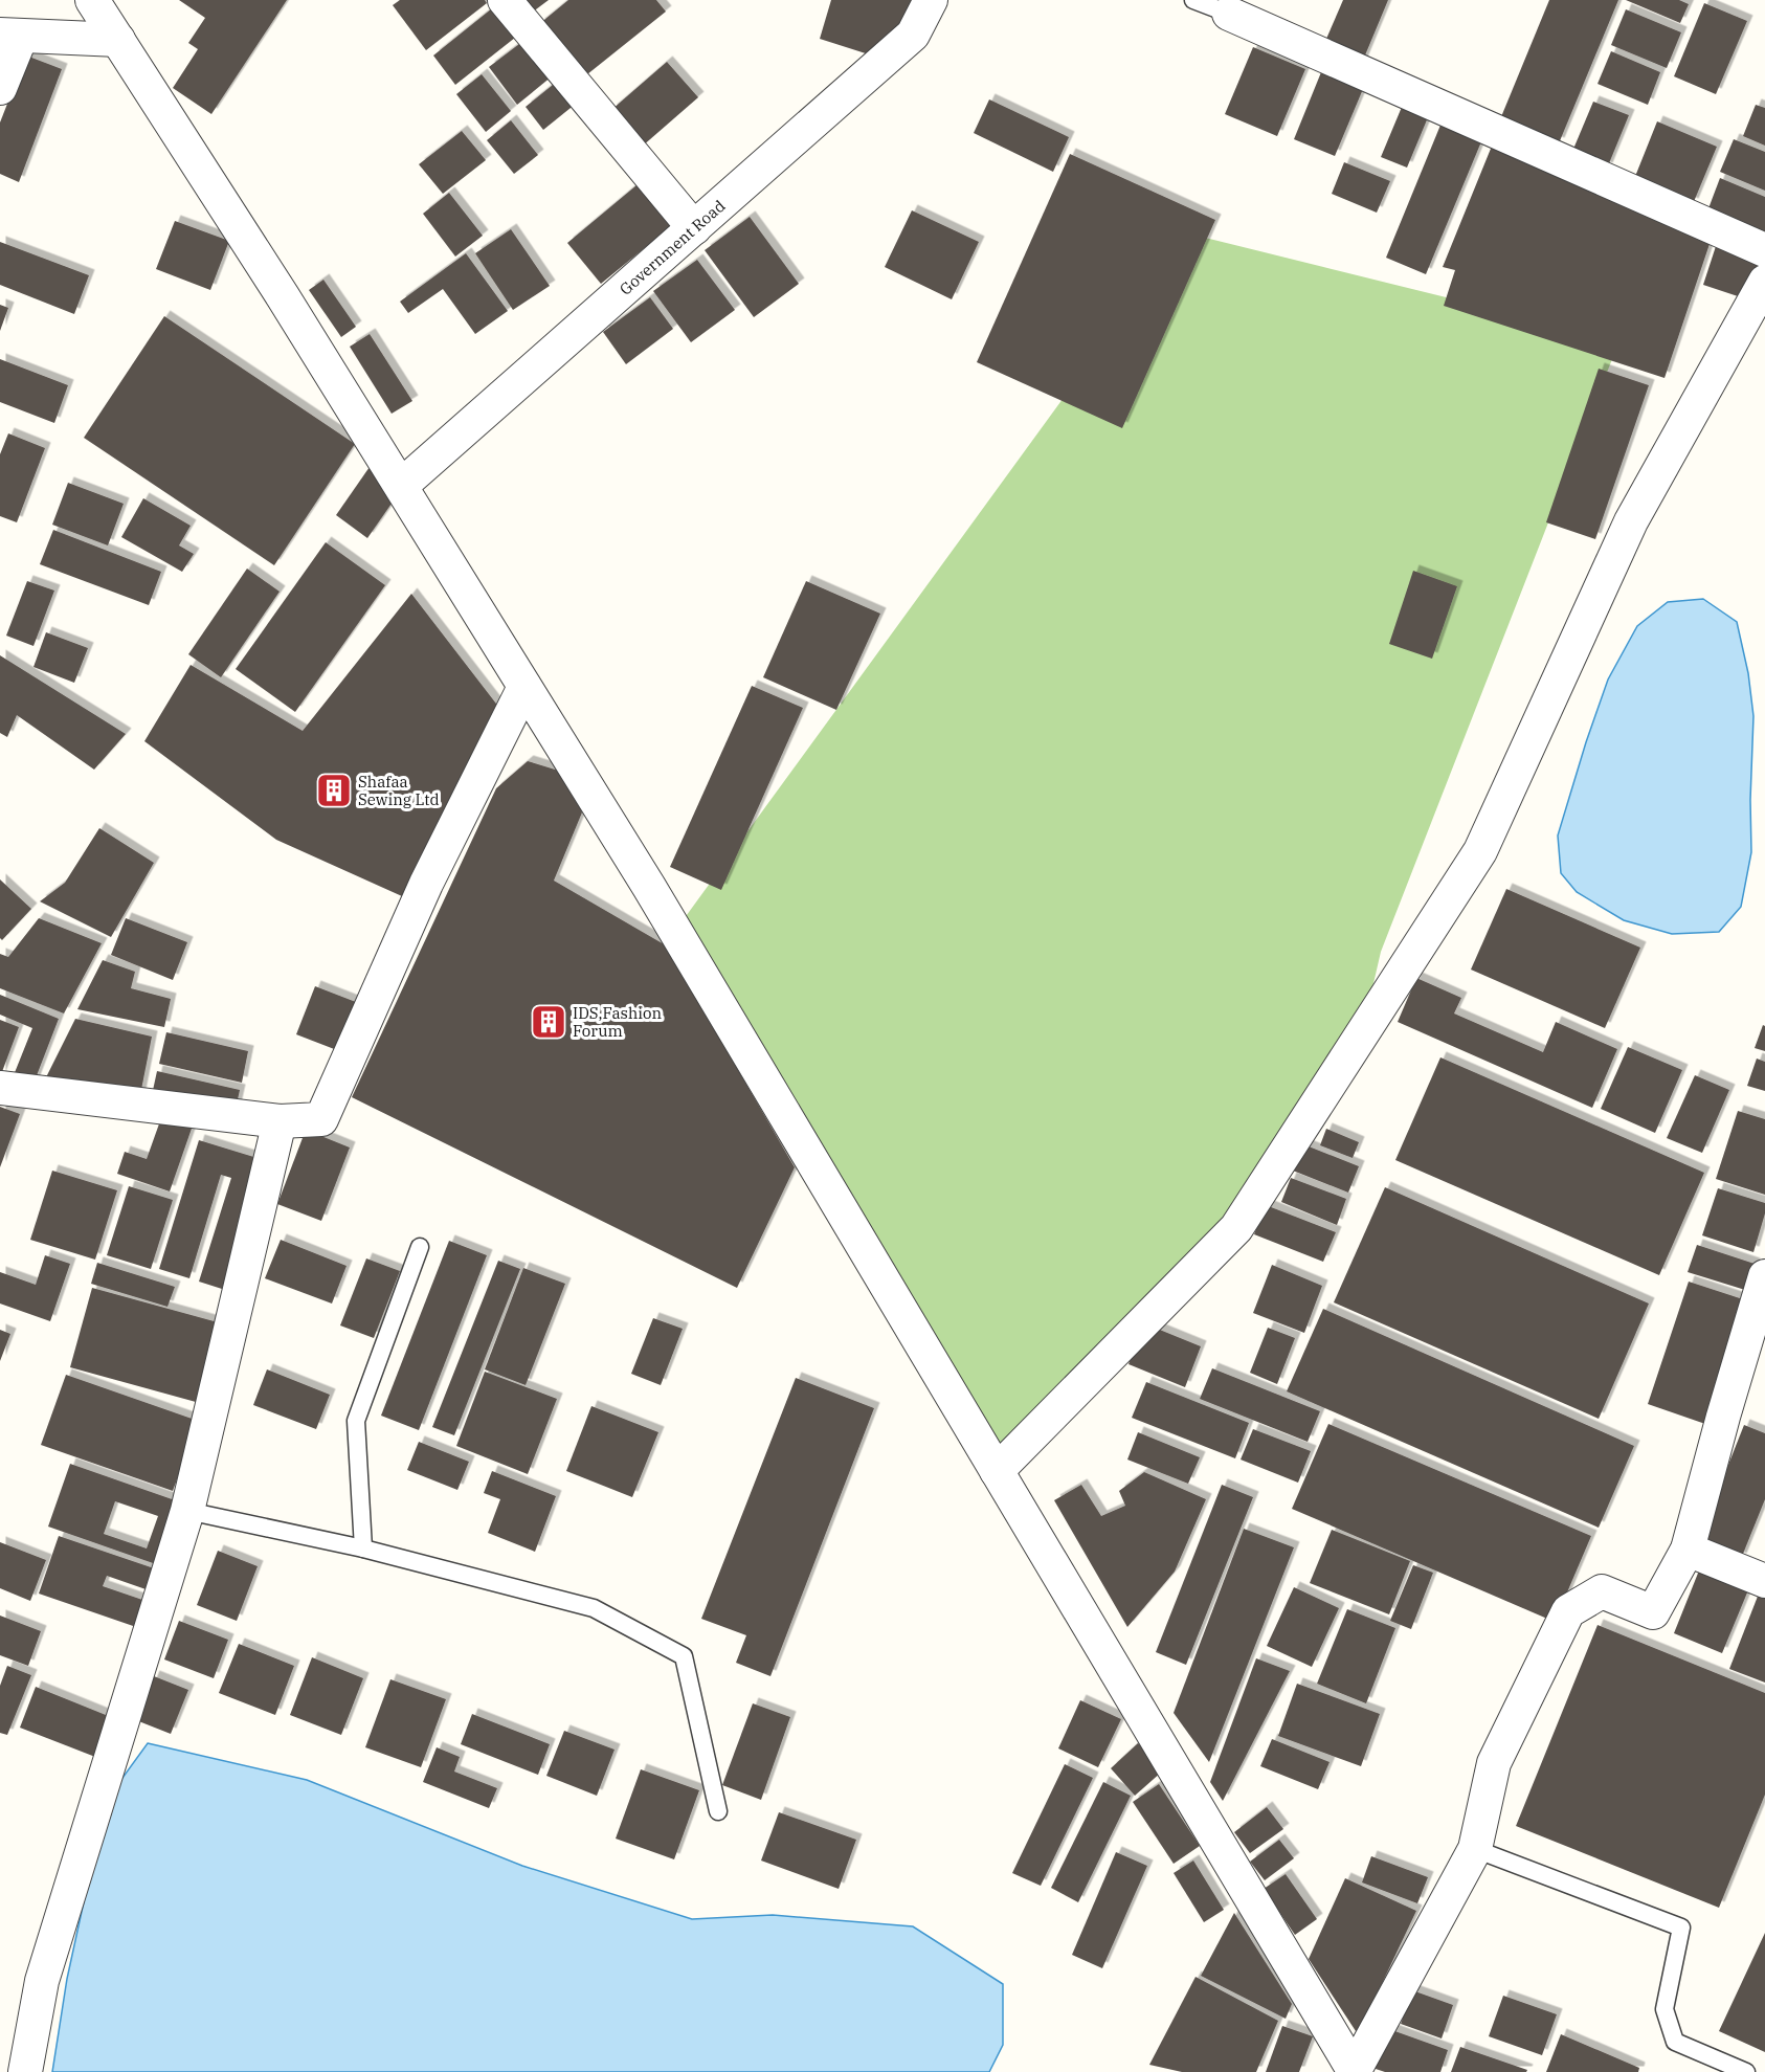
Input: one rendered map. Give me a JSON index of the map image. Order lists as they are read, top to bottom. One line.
{"streets":{"street":["Government Road"]},"places":{"building":["Shafaa Sewing Ltd","IDS,Fashion Forum"]}}
